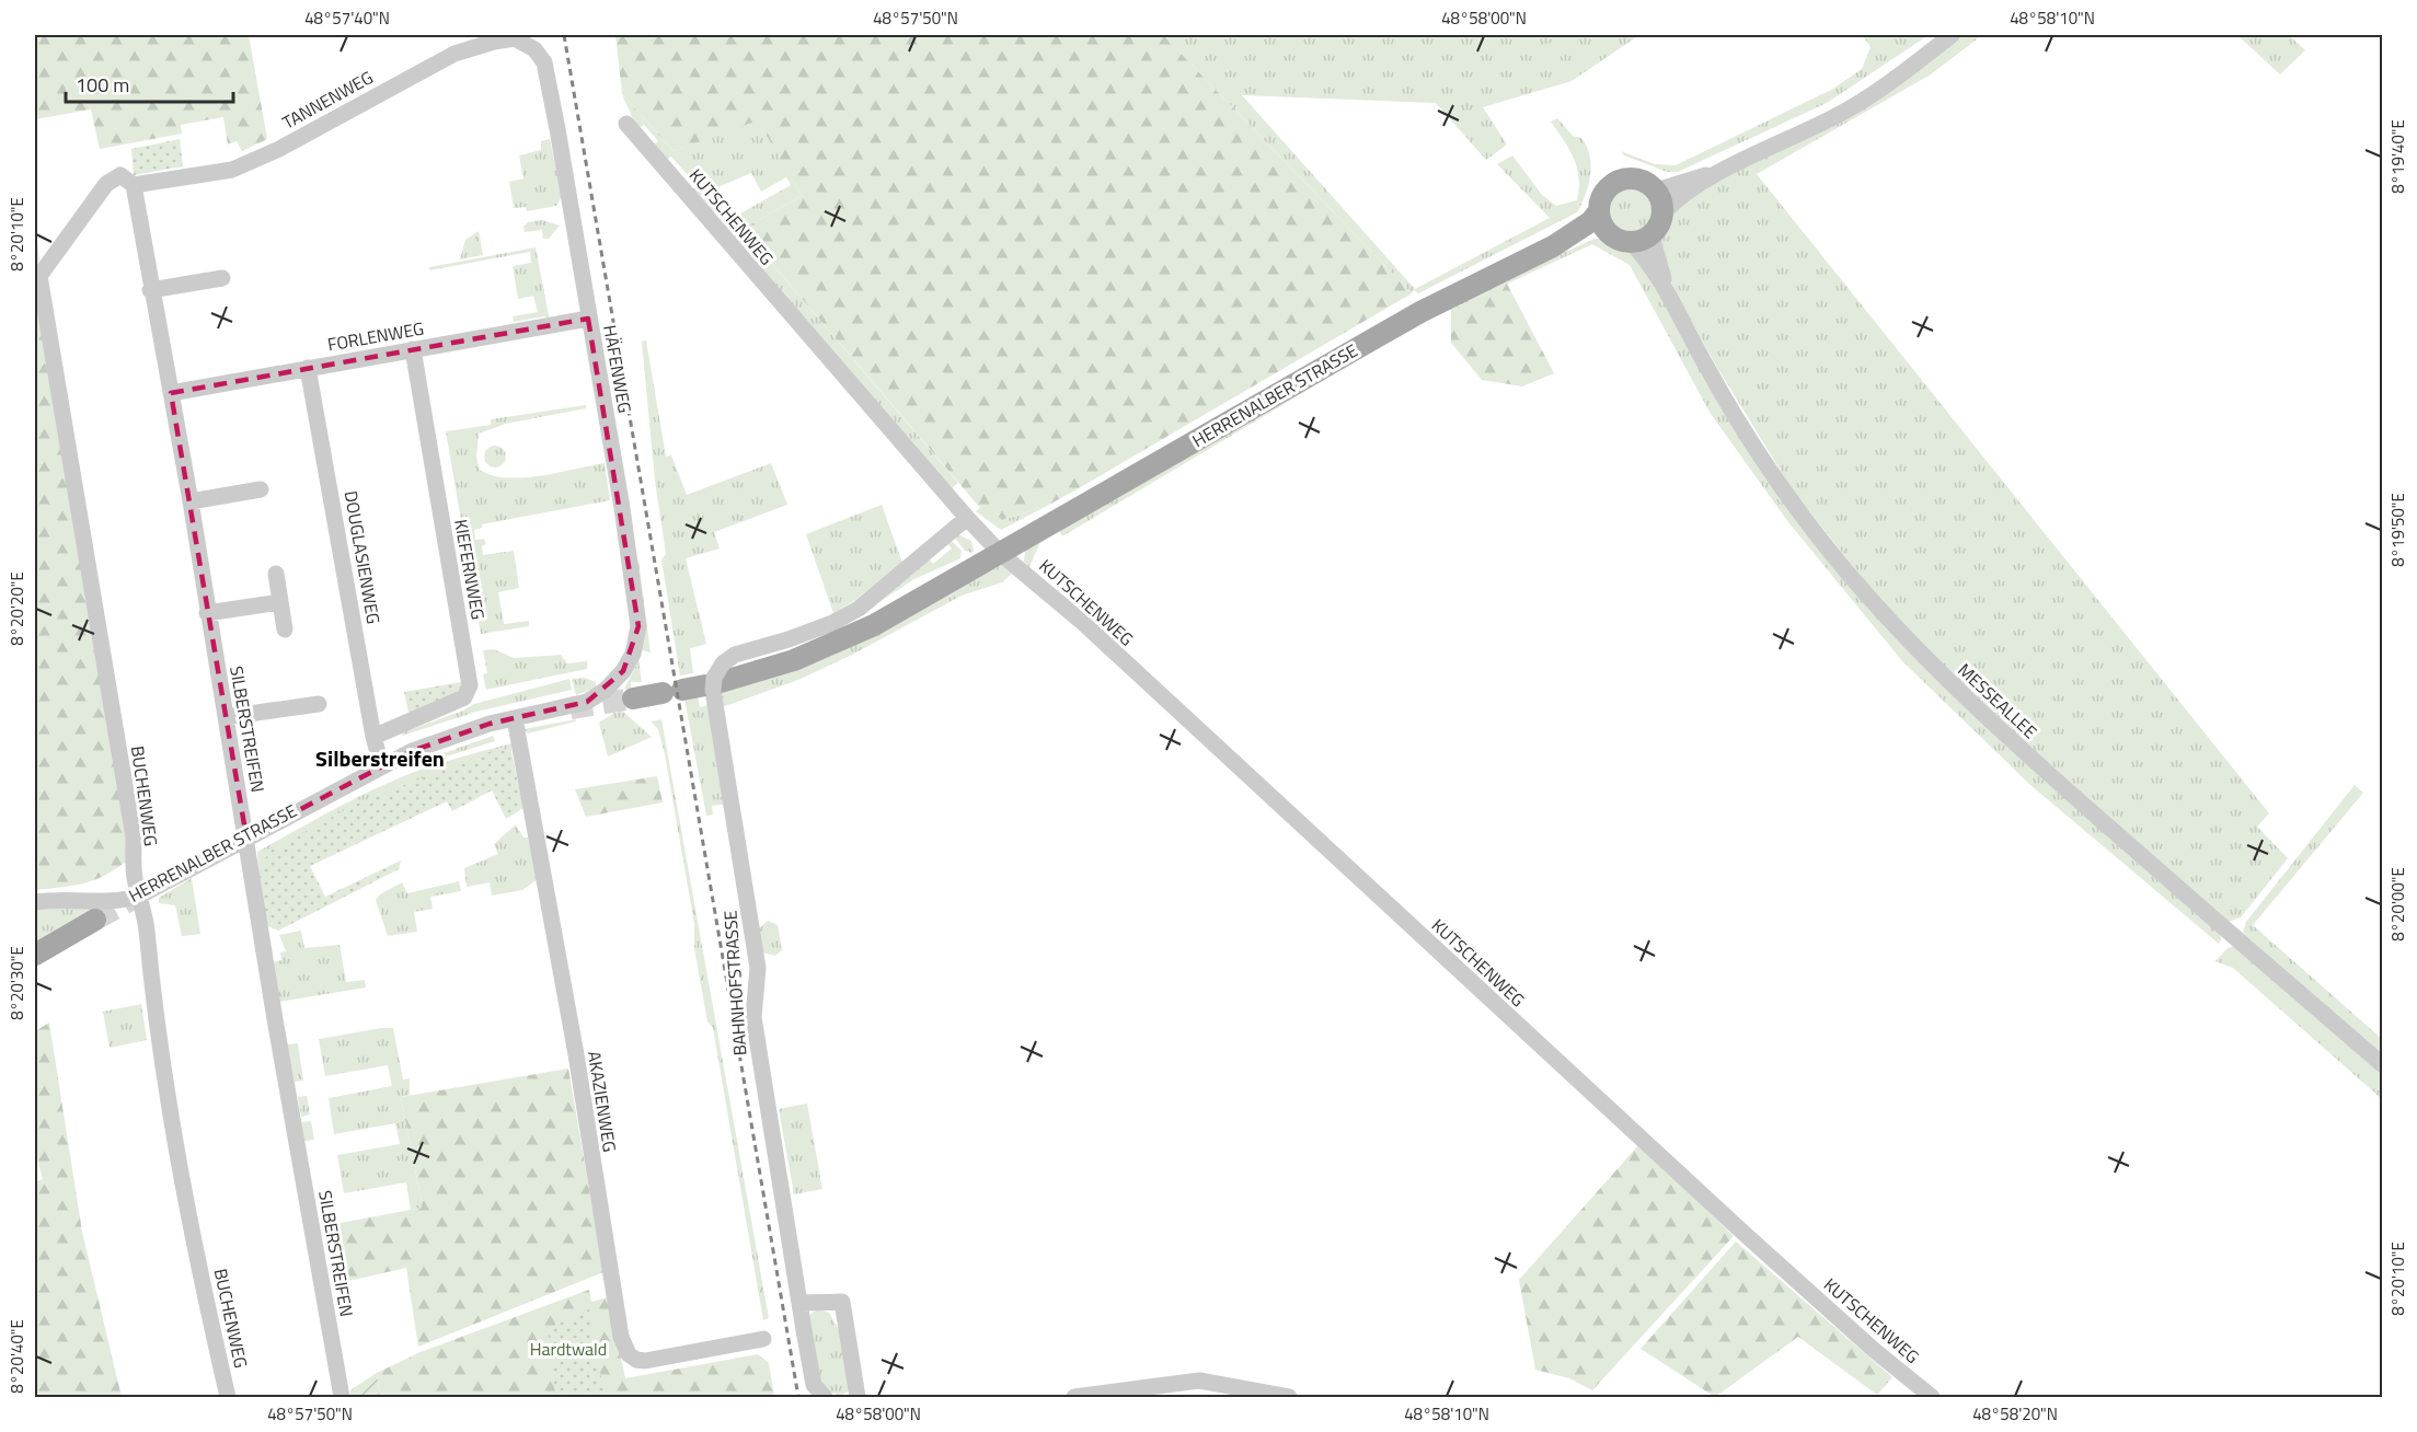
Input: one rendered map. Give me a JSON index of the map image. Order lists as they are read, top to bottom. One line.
{"streets":{"main road":["HERRENALBER STRASSE"],"street":["TANNENWEG","KUTSCHENWEG","FORLENWEG","HÄFENWEG","DOUGLASIENWEG","KIEFERNWEG","MESSEALLEE","SILBERSTREIFEN","BUCHENWEG","BAHNHOFSTRASSE","AKAZIENWEG"]},"crossings":[["TANNENWEG","HÄFENWEG"],["TANNENWEG","SILBERSTREIFEN"],["TANNENWEG","BUCHENWEG"],["KUTSCHENWEG","HERRENALBER STRASSE"],["FORLENWEG","HÄFENWEG"],["FORLENWEG","DOUGLASIENWEG"],["FORLENWEG","KIEFERNWEG"],["FORLENWEG","SILBERSTREIFEN"],["HÄFENWEG","HERRENALBER STRASSE"],["HERRENALBER STRASSE","DOUGLASIENWEG"],["HERRENALBER STRASSE","MESSEALLEE"],["HERRENALBER STRASSE","SILBERSTREIFEN"],["HERRENALBER STRASSE","BUCHENWEG"],["HERRENALBER STRASSE","BAHNHOFSTRASSE"],["HERRENALBER STRASSE","AKAZIENWEG"],["DOUGLASIENWEG","KIEFERNWEG"]],"districts":["Silberstreifen"],"parks":["Hardtwald"],"scale_bar":"100 m","coordinates":["48°57'40\"N","48°57'50\"N","48°58'00\"N","48°58'10\"N","8°19'40\"E","8°20'10\"E","8°19'50\"E","8°20'20\"E","8°20'00\"E","8°20'30\"E","8°20'40\"E","48°58'20\"N"]}
